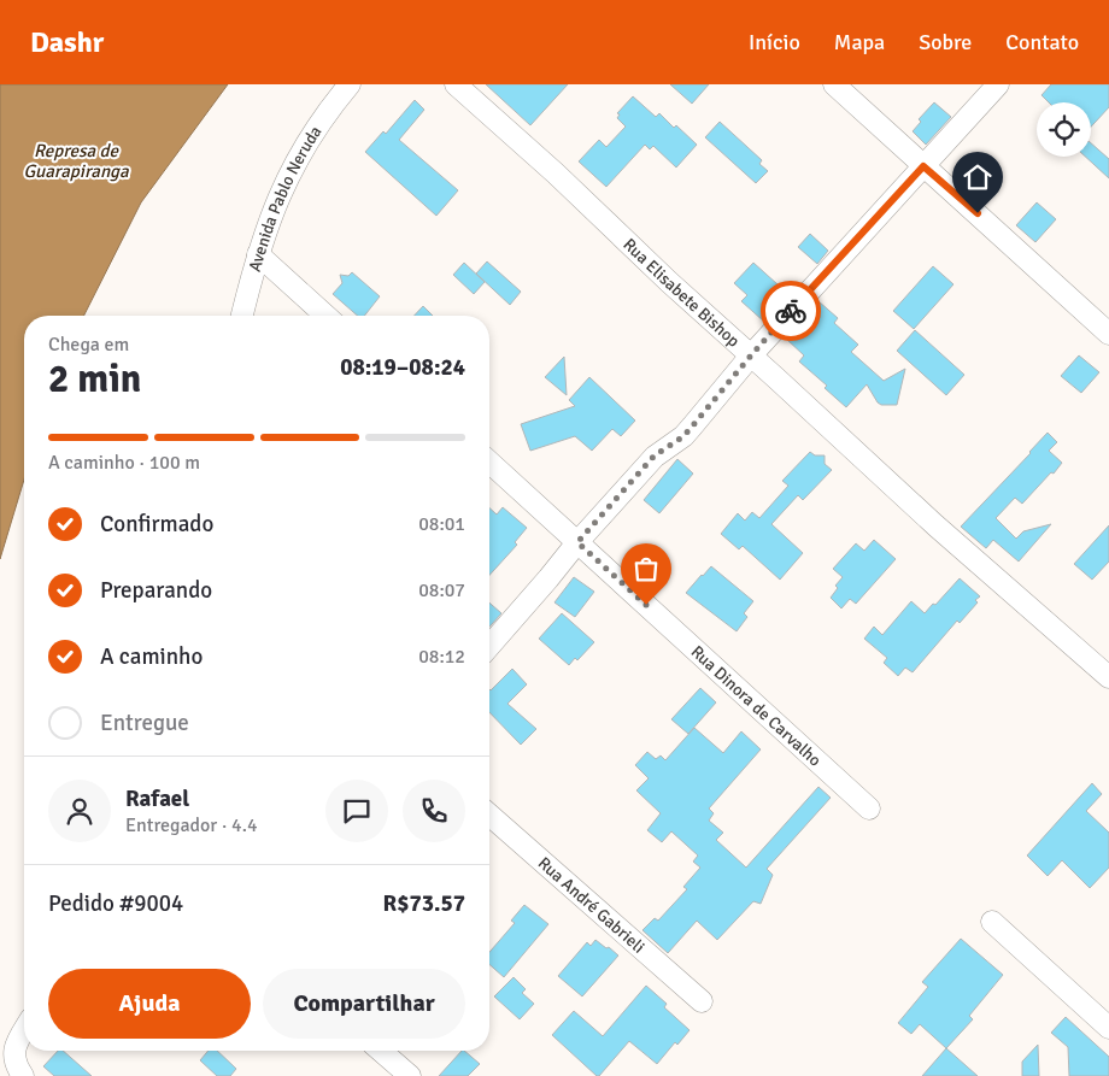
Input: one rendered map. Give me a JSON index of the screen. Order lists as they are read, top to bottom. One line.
{"streets":{"street":["Avenida Pablo Neruda","Rua Elisabete Bishop","Rua Dinora de Carvalho","Rua André Gabrieli"]},"water":["Represa de Guarapiranga"],"page":{"header":"Dashr","nav":["Início","Mapa","Sobre","Contato"],"heading":["2 min","Chega em","08:19–08:24"],"panel":["Rafael","Entregador · 4.4","Pedido #9004","R$73.57"],"bar":"A caminho · 100 m","list":[["Confirmado","08:01"],["Preparando","08:07"],["A caminho","08:12"],"Entregue"],"buttons":["Ajuda","Compartilhar"]}}
